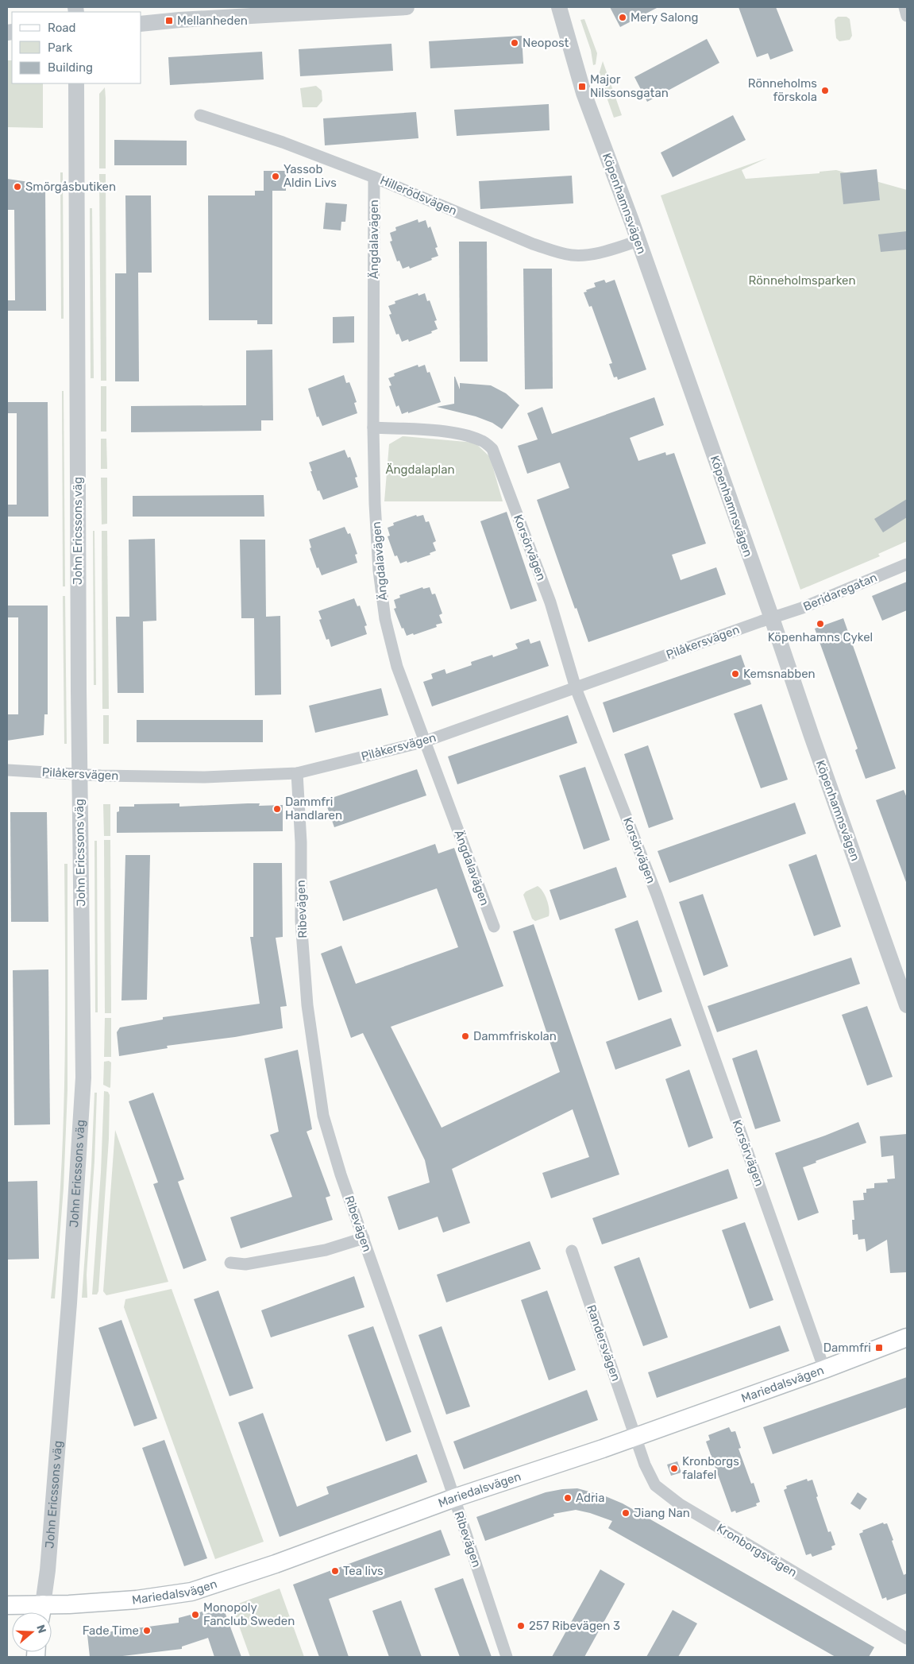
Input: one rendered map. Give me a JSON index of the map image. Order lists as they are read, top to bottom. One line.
{"streets":{"main road":["Mariedalsvägen"],"street":["Hillerödsvägen","Köpenhamnsvägen","Ängdalavägen","John Ericssons väg","Korsörvägen","Beridaregatan","Pilåkersvägen","Ribevägen","Randersvägen","Kronborgsvägen"]},"crossings":[["Hillerödsvägen","Köpenhamnsvägen"],["Hillerödsvägen","Ängdalavägen"],["Köpenhamnsvägen","Beridaregatan"],["Köpenhamnsvägen","Pilåkersvägen"],["Ängdalavägen","Korsörvägen"],["Ängdalavägen","Pilåkersvägen"],["John Ericssons väg","Pilåkersvägen"],["John Ericssons väg","Mariedalsvägen"],["Korsörvägen","Pilåkersvägen"],["Korsörvägen","Mariedalsvägen"],["Beridaregatan","Pilåkersvägen"],["Pilåkersvägen","Ribevägen"],["Ribevägen","Mariedalsvägen"],["Randersvägen","Mariedalsvägen"],["Randersvägen","Kronborgsvägen"],["Mariedalsvägen","Kronborgsvägen"]],"parks":["Rönneholmsparken","Ängdalaplan"],"places":{"other":["Mery Salong","Neopost","Rönneholms förskola","Yassob Aldin Livs","Smörgåsbutiken","Köpenhamns Cykel","Kemsnabben","Dammfri Handlaren","Dammfriskolan","Kronborgs falafel","Adria","Jiang Nan","Tea livs","Monopoly Fanclub Sweden","257 Ribevägen 3","Fade Time"],"transit":["Mellanheden","Major Nilssonsgatan","Dammfri"]},"legend":["Road","Park","Building"],"north":"right"}
